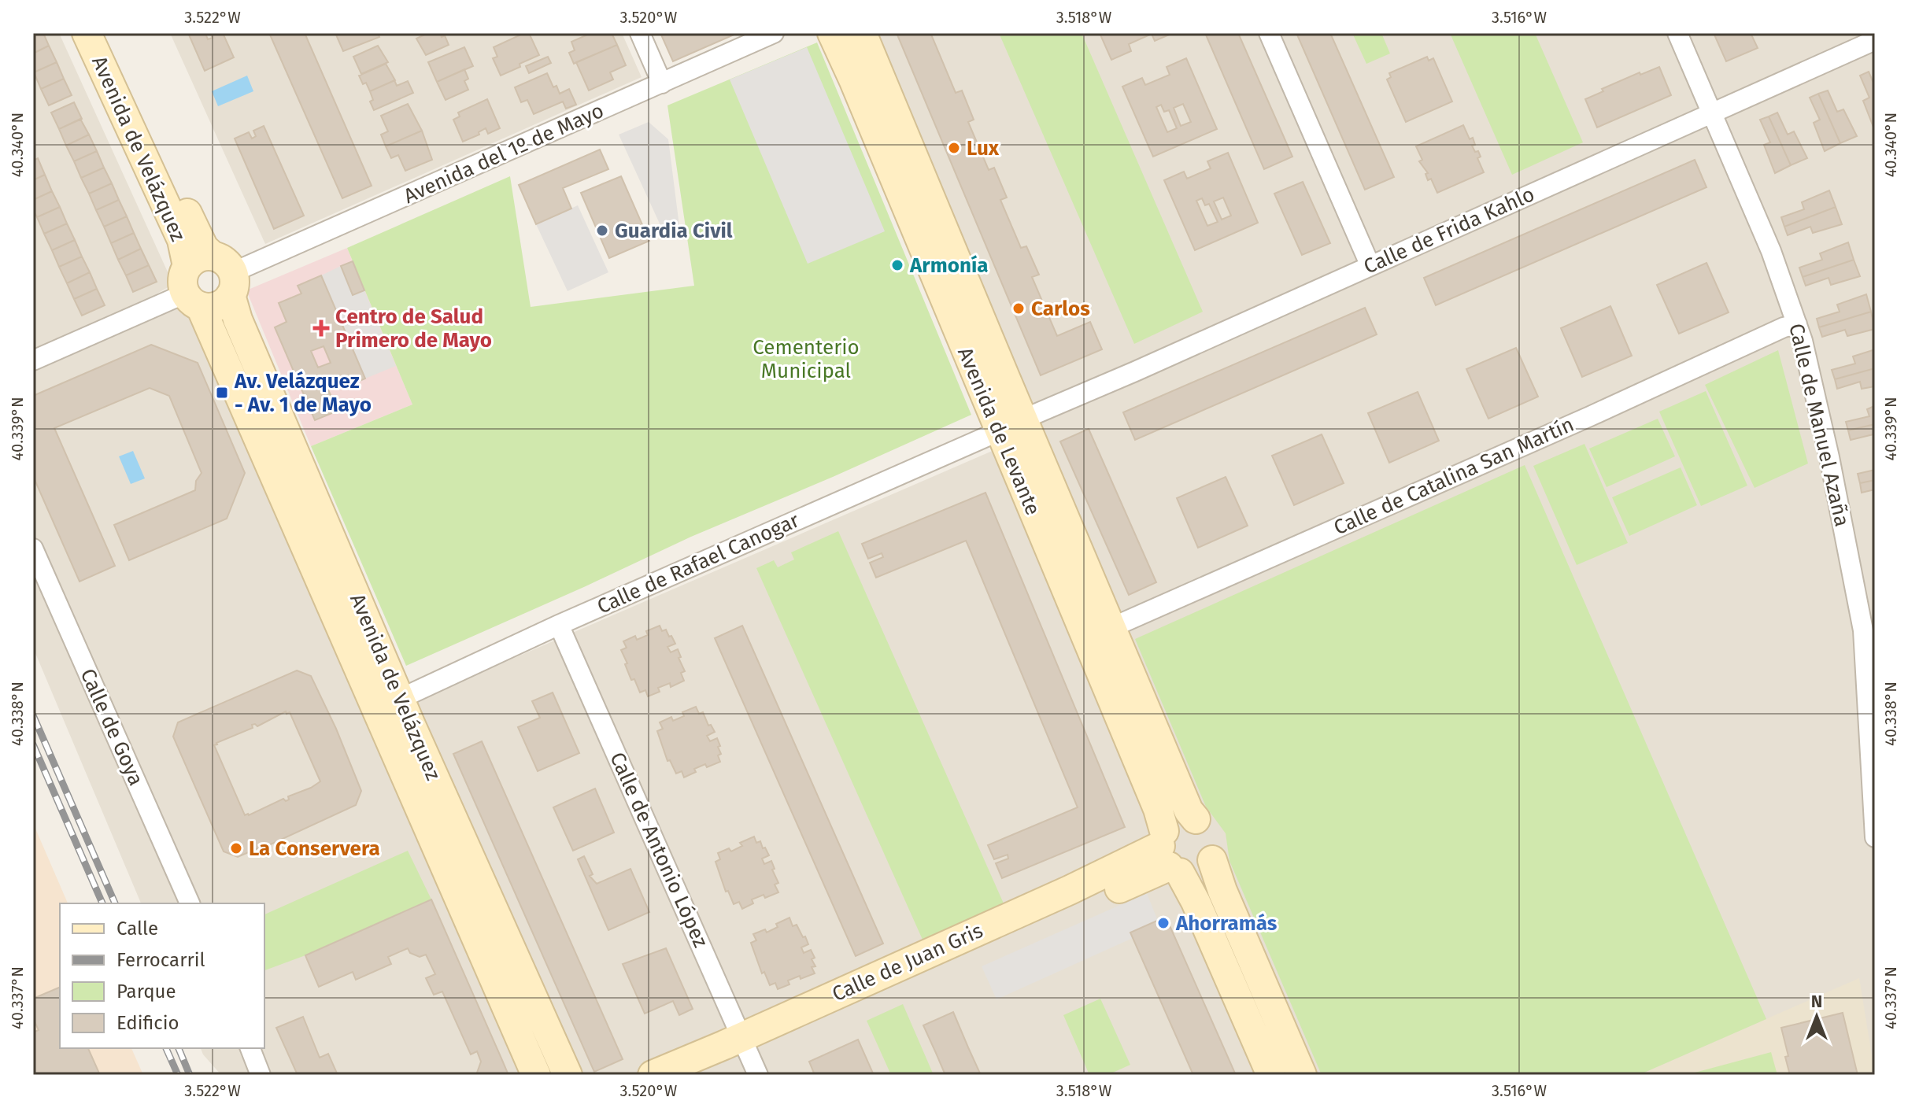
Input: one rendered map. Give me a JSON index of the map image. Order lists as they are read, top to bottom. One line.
{"streets":{"street":["Avenida de Velázquez","Avenida del 1º de Mayo","Calle de Frida Kahlo","Calle de Manuel Azaña","Avenida de Levante","Calle de Catalina San Martín","Calle de Rafael Canogar","Calle de Goya","Calle de Antonio López","Calle de Juan Gris"]},"crossings":[["Avenida de Velázquez","Avenida del 1º de Mayo"],["Avenida de Velázquez","Calle de Rafael Canogar"],["Calle de Frida Kahlo","Calle de Manuel Azaña"],["Calle de Frida Kahlo","Avenida de Levante"],["Calle de Frida Kahlo","Calle de Rafael Canogar"],["Calle de Manuel Azaña","Calle de Catalina San Martín"],["Avenida de Levante","Calle de Catalina San Martín"],["Avenida de Levante","Calle de Rafael Canogar"],["Avenida de Levante","Calle de Juan Gris"],["Calle de Rafael Canogar","Calle de Antonio López"],["Calle de Antonio López","Calle de Juan Gris"]],"parks":["Cementerio Municipal"],"places":{"other":["Lux","Guardia Civil","Armonía","Carlos","La Conservera","Ahorramás"],"health":["Centro de Salud Primero de Mayo"],"transit":["Av. Velázquez - Av. 1 de Mayo"]},"legend":["Calle","Ferrocarril","Parque","Edificio"],"north":"top","coordinates":["3.522°W","3.520°W","3.518°W","3.516°W","40.340°N","40.339°N","40.338°N","40.337°N"]}
